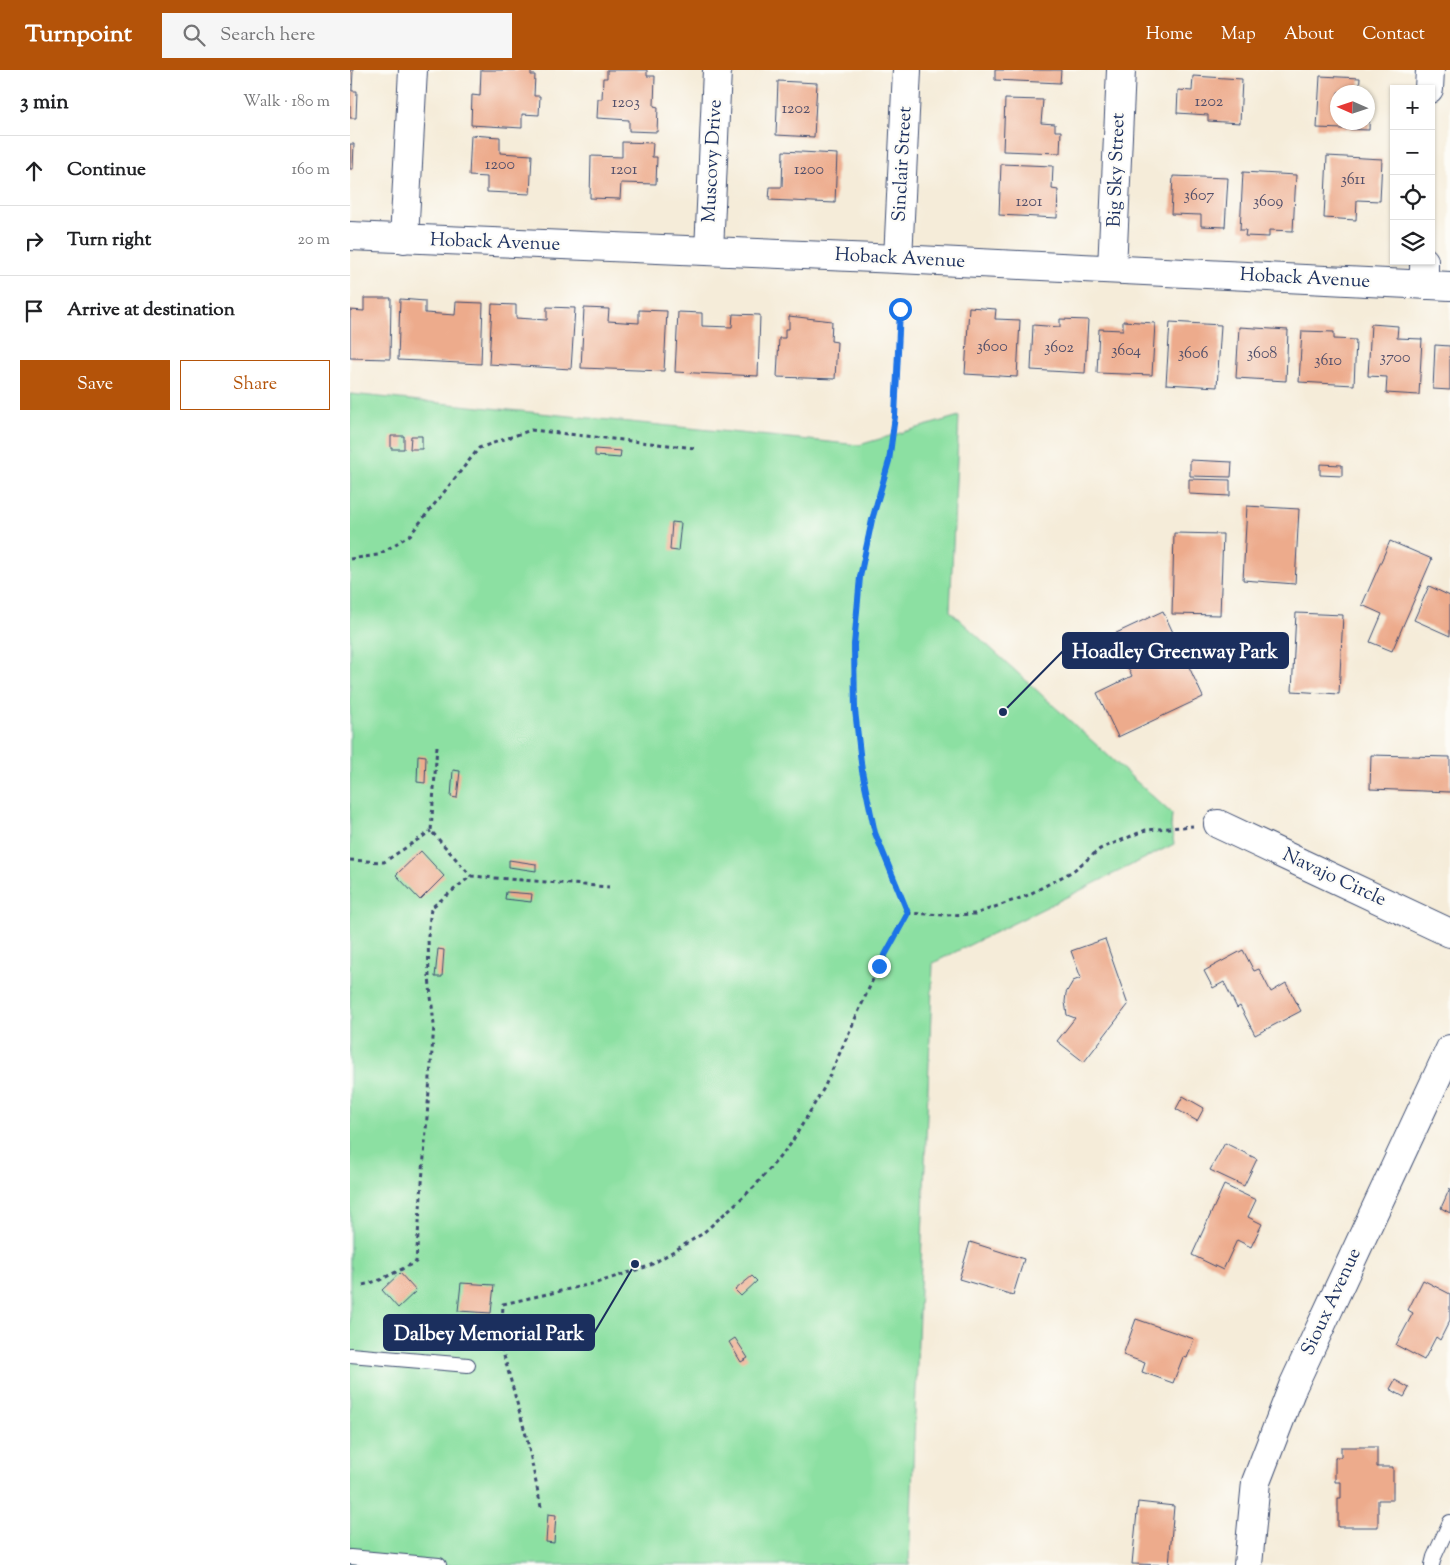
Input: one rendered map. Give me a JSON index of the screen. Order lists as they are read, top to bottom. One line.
{"streets":{"street":["Muscovy Drive","Sinclair Street","Big Sky Street","Hoback Avenue","Navajo Circle","Sioux Avenue"]},"crossings":[["Muscovy Drive","Hoback Avenue"],["Sinclair Street","Hoback Avenue"],["Big Sky Street","Hoback Avenue"]],"places":["Hoadley Greenway Park","Dalbey Memorial Park"],"house_numbers":["1202","1203","1202","1200","1201","1200","3611","3607","1201","3609","3600","3602","3604","3606","3608","3700","3610"],"north":"left","page":{"header":"Turnpoint","search":"Search here","nav":["Home","Map","About","Contact"],"heading":["3 min","Walk · 180 m"],"map_buttons":["+","−"],"list":[["Continue","160 m"],["Turn right","20 m"],"Arrive at destination"],"buttons":["Save","Share"]}}
